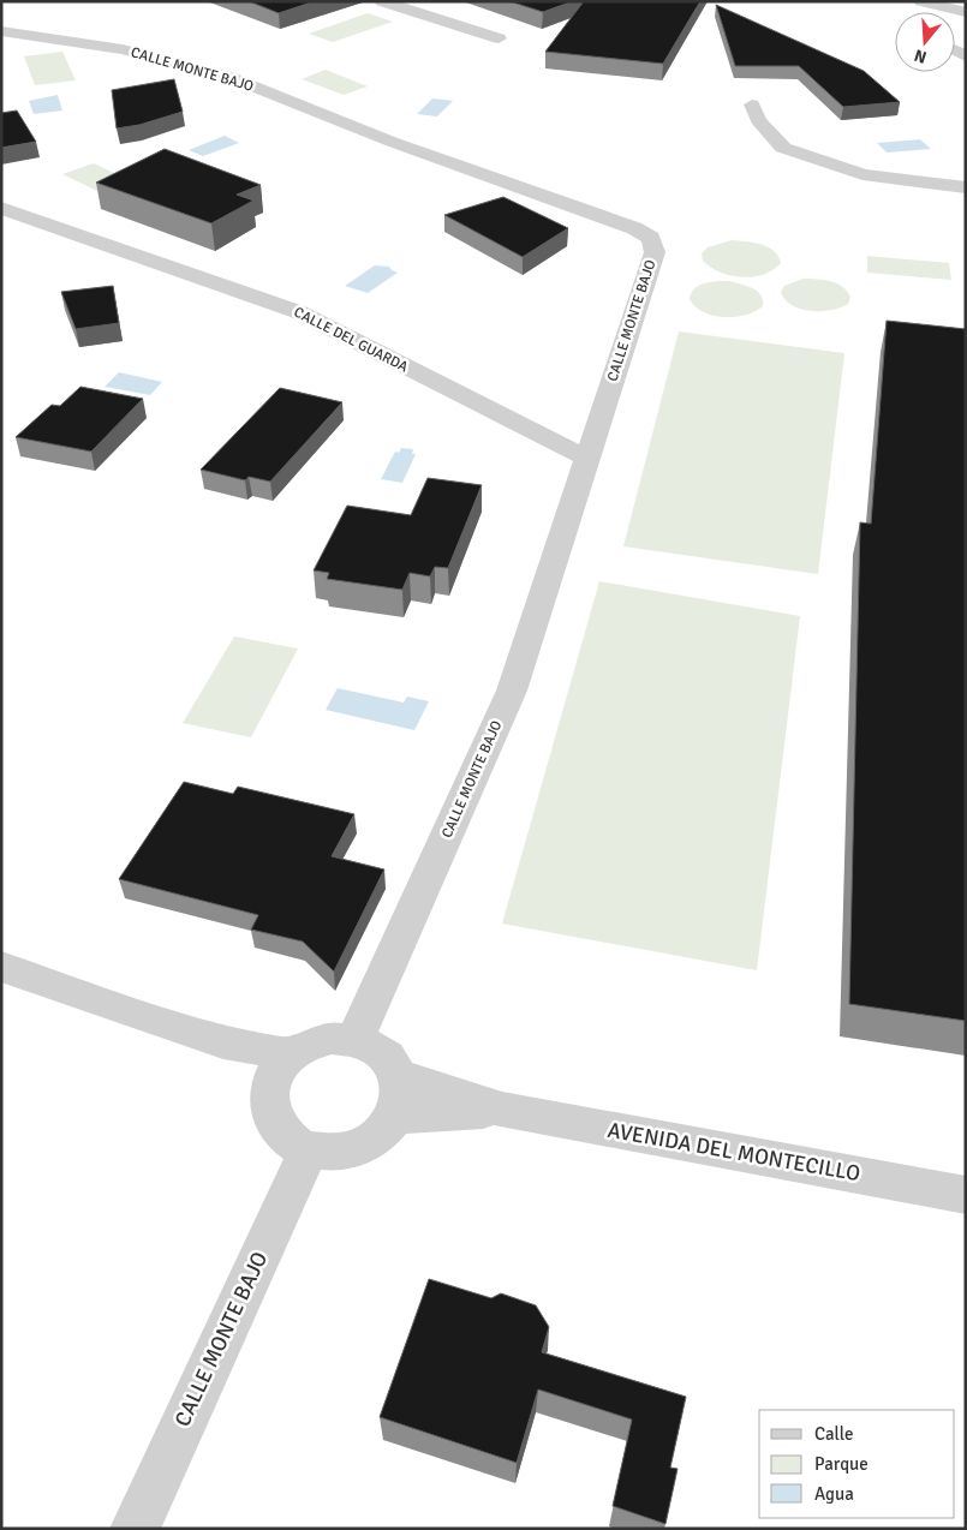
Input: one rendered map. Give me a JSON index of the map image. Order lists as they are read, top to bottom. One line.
{"streets":{"street":["CALLE MONTE BAJO","CALLE DEL GUARDA","AVENIDA DEL MONTECILLO"]},"crossings":[["CALLE MONTE BAJO","CALLE DEL GUARDA"],["CALLE MONTE BAJO","AVENIDA DEL MONTECILLO"]],"legend":["Calle","Parque","Agua"],"north":"bottom"}
